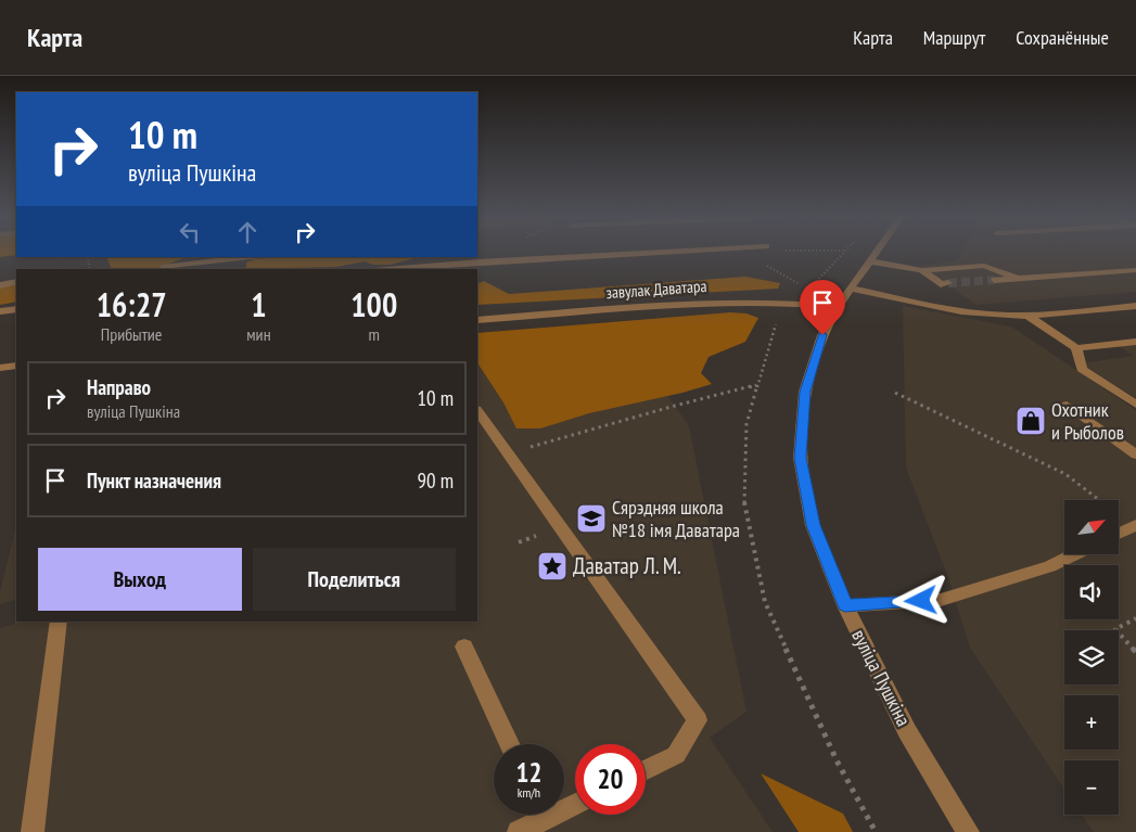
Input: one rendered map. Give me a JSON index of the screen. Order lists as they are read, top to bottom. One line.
{"streets":{"street":["завулак Даватара","вуліца Пушкіна"]},"crossings":[["завулак Даватара","вуліца Пушкіна"]],"places":{"shop":["Охотник и Рыболов"],"school or university":["Сярэдняя школа №18 імя Даватара"],"place":["Даватар Л. М."]},"north":"top right","page":{"header":"Карта","nav":["Карта","Маршрут","Сохранённые"],"turn":["10 m","вуліца Пушкіна"],"eta":["16:27","Прибытие","1","мин","100","m"],"list":[{"name":"Направо","note":"вуліца Пушкіна","value":"10 m"},{"name":"Пункт назначения","value":"90 m"}],"map_buttons":["+","−"],"buttons":["Выход","Поделиться"],"speed":"12 km/h","limit":"20"}}
